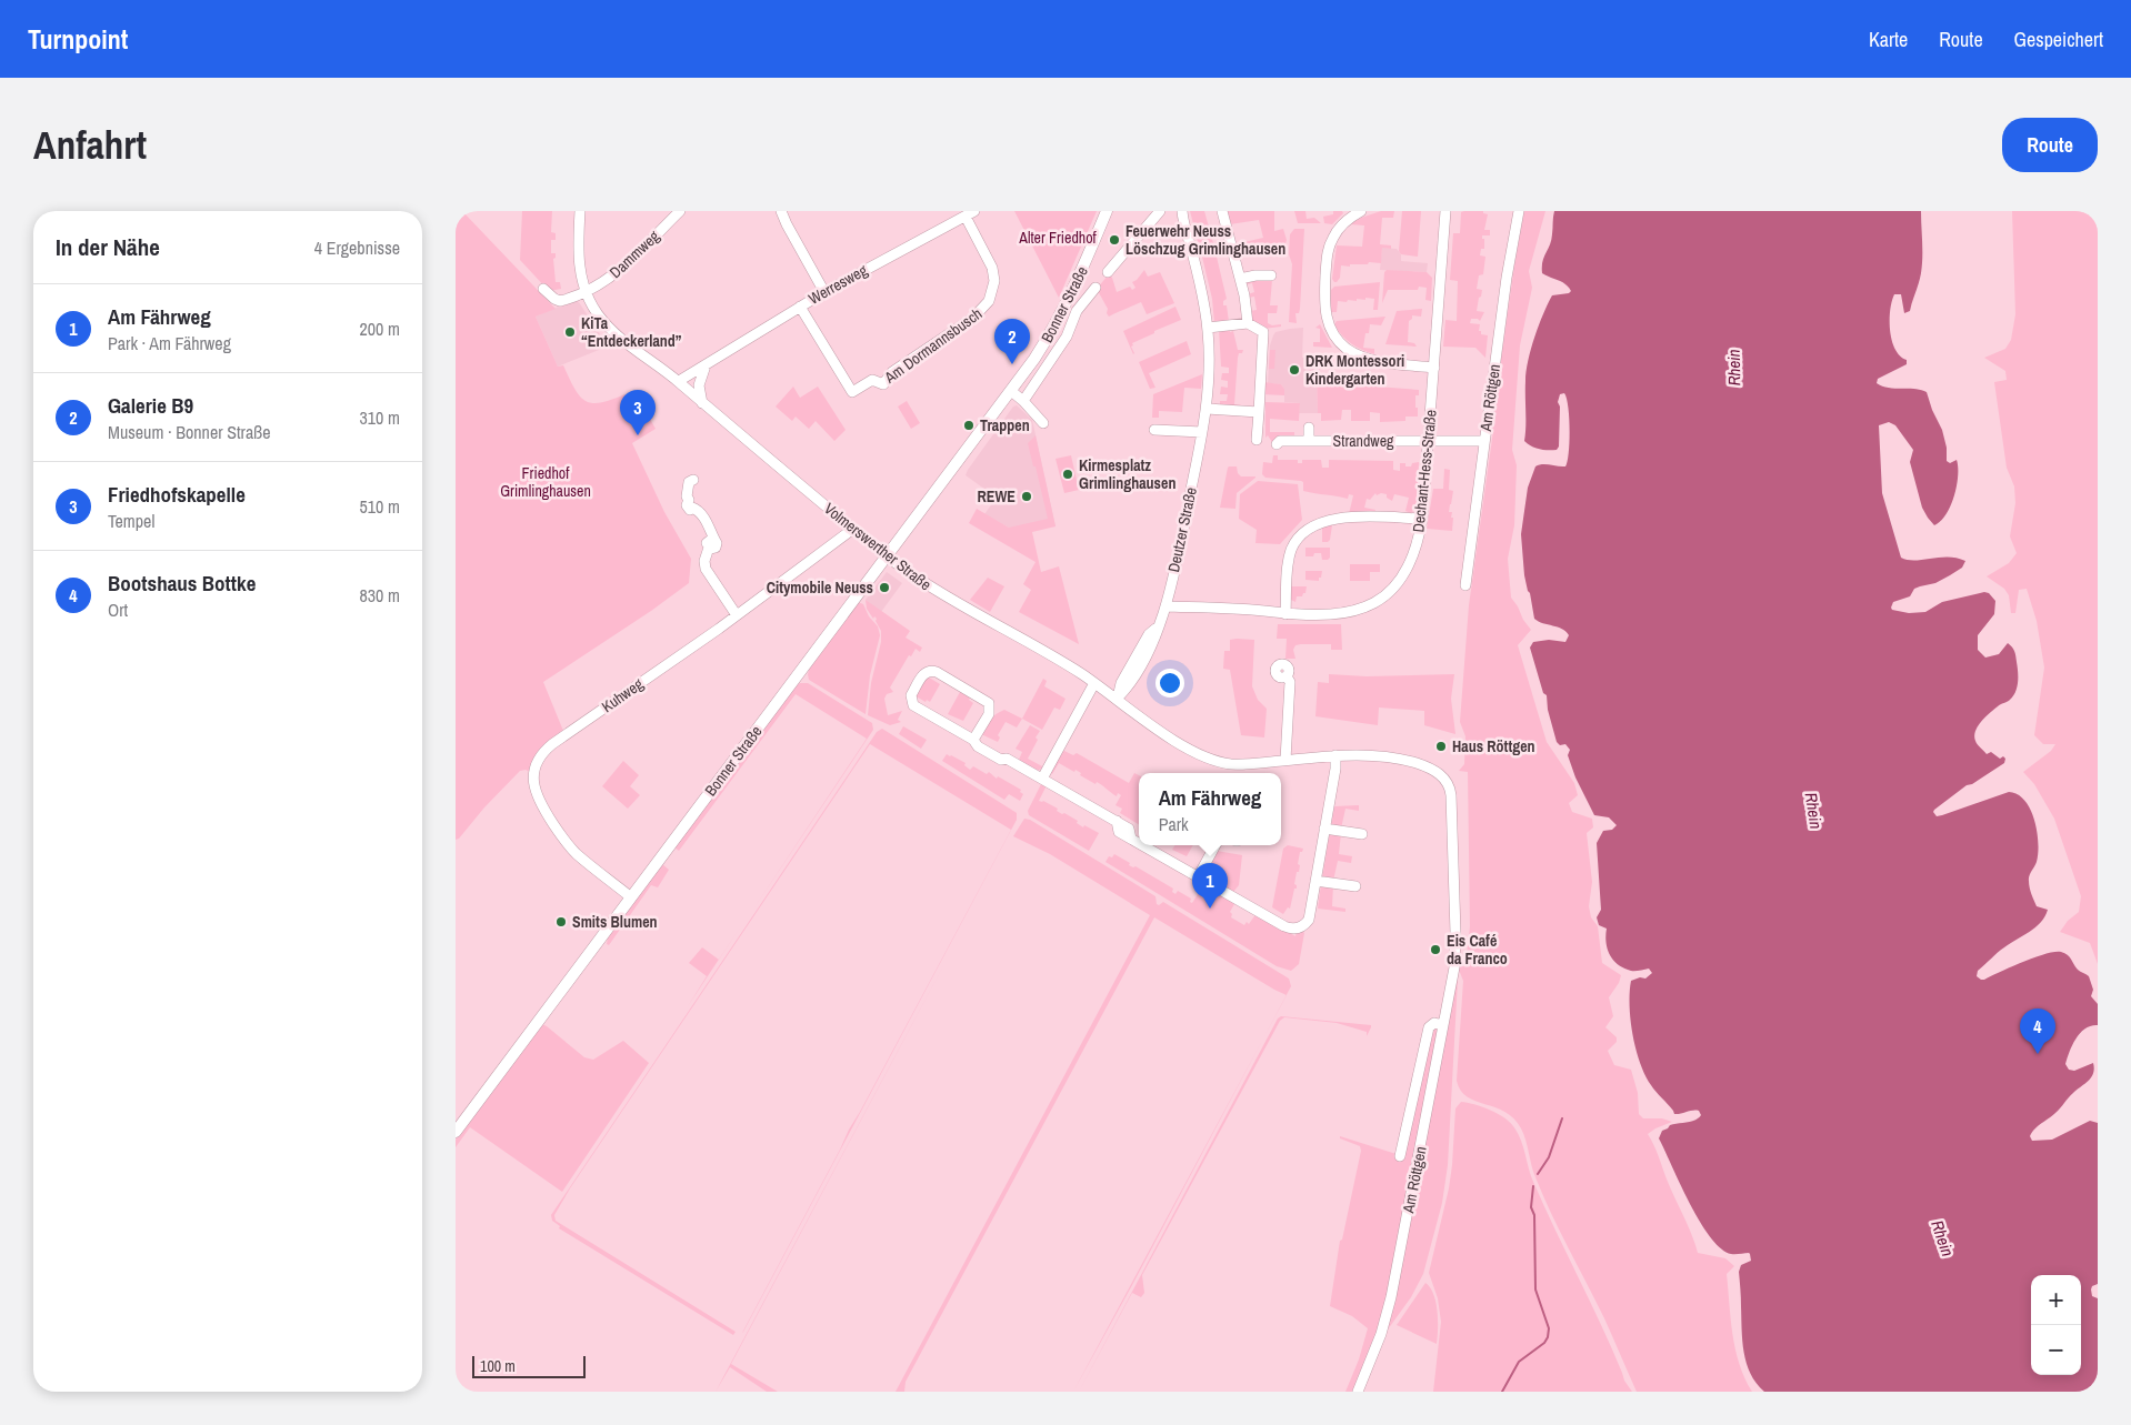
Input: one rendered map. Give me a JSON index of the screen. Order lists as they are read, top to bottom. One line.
{"streets":{"main road":["Bonner Straße"],"street":["Dammweg","Werresweg","Am Dormannsbusch","Am Röttgen","Strandweg","Dechant-Hess-Straße","Deutzer Straße","Volmerswerther Straße","Kuhweg"]},"crossings":[["Dammweg","Volmerswerther Straße"],["Werresweg","Am Dormannsbusch"],["Werresweg","Volmerswerther Straße"],["Bonner Straße","Volmerswerther Straße"],["Bonner Straße","Kuhweg"],["Am Röttgen","Strandweg"],["Am Röttgen","Volmerswerther Straße"],["Strandweg","Dechant-Hess-Straße"],["Dechant-Hess-Straße","Deutzer Straße"],["Deutzer Straße","Volmerswerther Straße"],["Volmerswerther Straße","Kuhweg"]],"water":["Rhein"],"parks":["Alter Friedhof","Friedhof Grimlinghausen"],"places":["Feuerwehr Neuss Löschzug Grimlinghausen","KiTa “Entdeckerland”","DRK Montessori Kindergarten","Trappen","Kirmesplatz Grimlinghausen","REWE","Citymobile Neuss","Haus Röttgen","Smits Blumen","Eis Café da Franco"],"scale_bar":"100 m","page":{"header":"Turnpoint","nav":["Karte","Route","Gespeichert"],"buttons":"Route","title":"Anfahrt","heading":["In der Nähe","4 Ergebnisse"],"list":[{"mark":"1","name":"Am Fährweg","note":"Park · Am Fährweg","value":"200 m"},{"mark":"2","name":"Galerie B9","note":"Museum · Bonner Straße","value":"310 m"},{"mark":"3","name":"Friedhofskapelle","note":"Tempel","value":"510 m"},{"mark":"4","name":"Bootshaus Bottke","note":"Ort","value":"830 m"}],"pins":["2","3","1","4"],"popup":["Am Fährweg","Park"],"map_buttons":["+","−"],"scale":"100 m"}}
